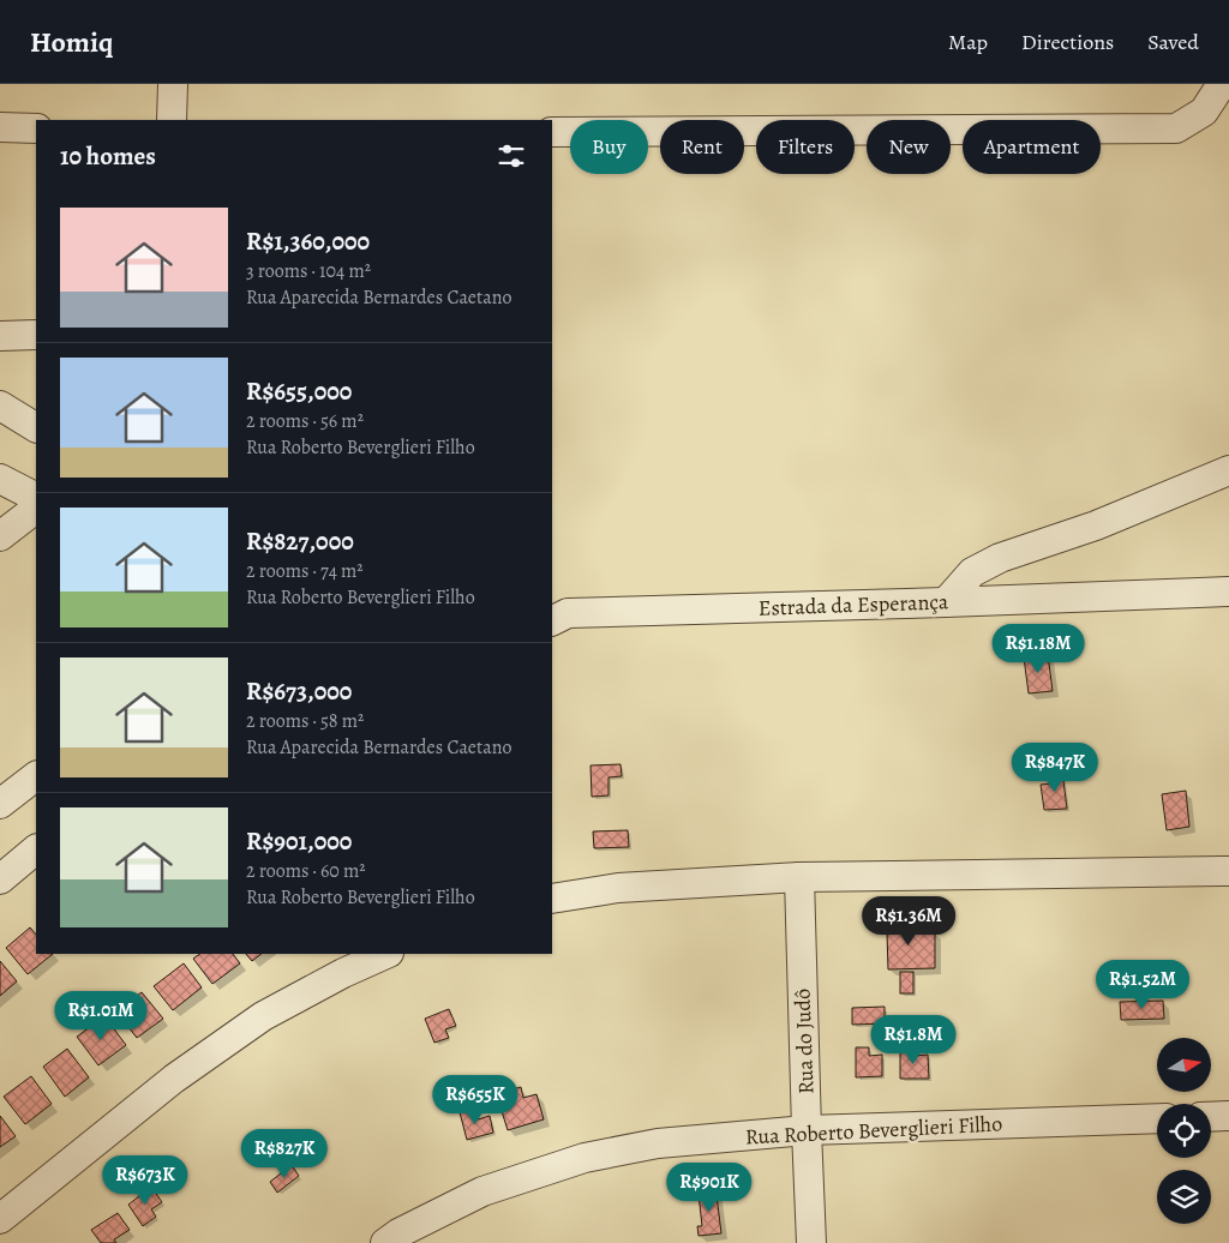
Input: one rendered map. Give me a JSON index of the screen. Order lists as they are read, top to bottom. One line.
{"streets":{"street":["Estrada da Esperança","Rua do Judô","Rua Roberto Beverglieri Filho"]},"crossings":[["Rua do Judô","Rua Roberto Beverglieri Filho"]],"north":"right","page":{"header":"Homiq","nav":["Map","Directions","Saved"],"chip":["Buy","Rent","Filters","New","Apartment"],"heading":"10 homes","list":[{"name":"R$1,360,000","note":"3 rooms · 104 m² · Rua Aparecida Bernardes Caetano"},{"name":"R$655,000","note":"2 rooms · 56 m² · Rua Roberto Beverglieri Filho"},{"name":"R$827,000","note":"2 rooms · 74 m² · Rua Roberto Beverglieri Filho"},{"name":"R$673,000","note":"2 rooms · 58 m² · Rua Aparecida Bernardes Caetano"},{"name":"R$901,000","note":"2 rooms · 60 m² · Rua Roberto Beverglieri Filho"}],"price":["R$1.18M","R$847K","R$1.36M","R$1.52M","R$1.01M","R$1.8M","R$655K","R$827K","R$673K","R$901K"]}}
